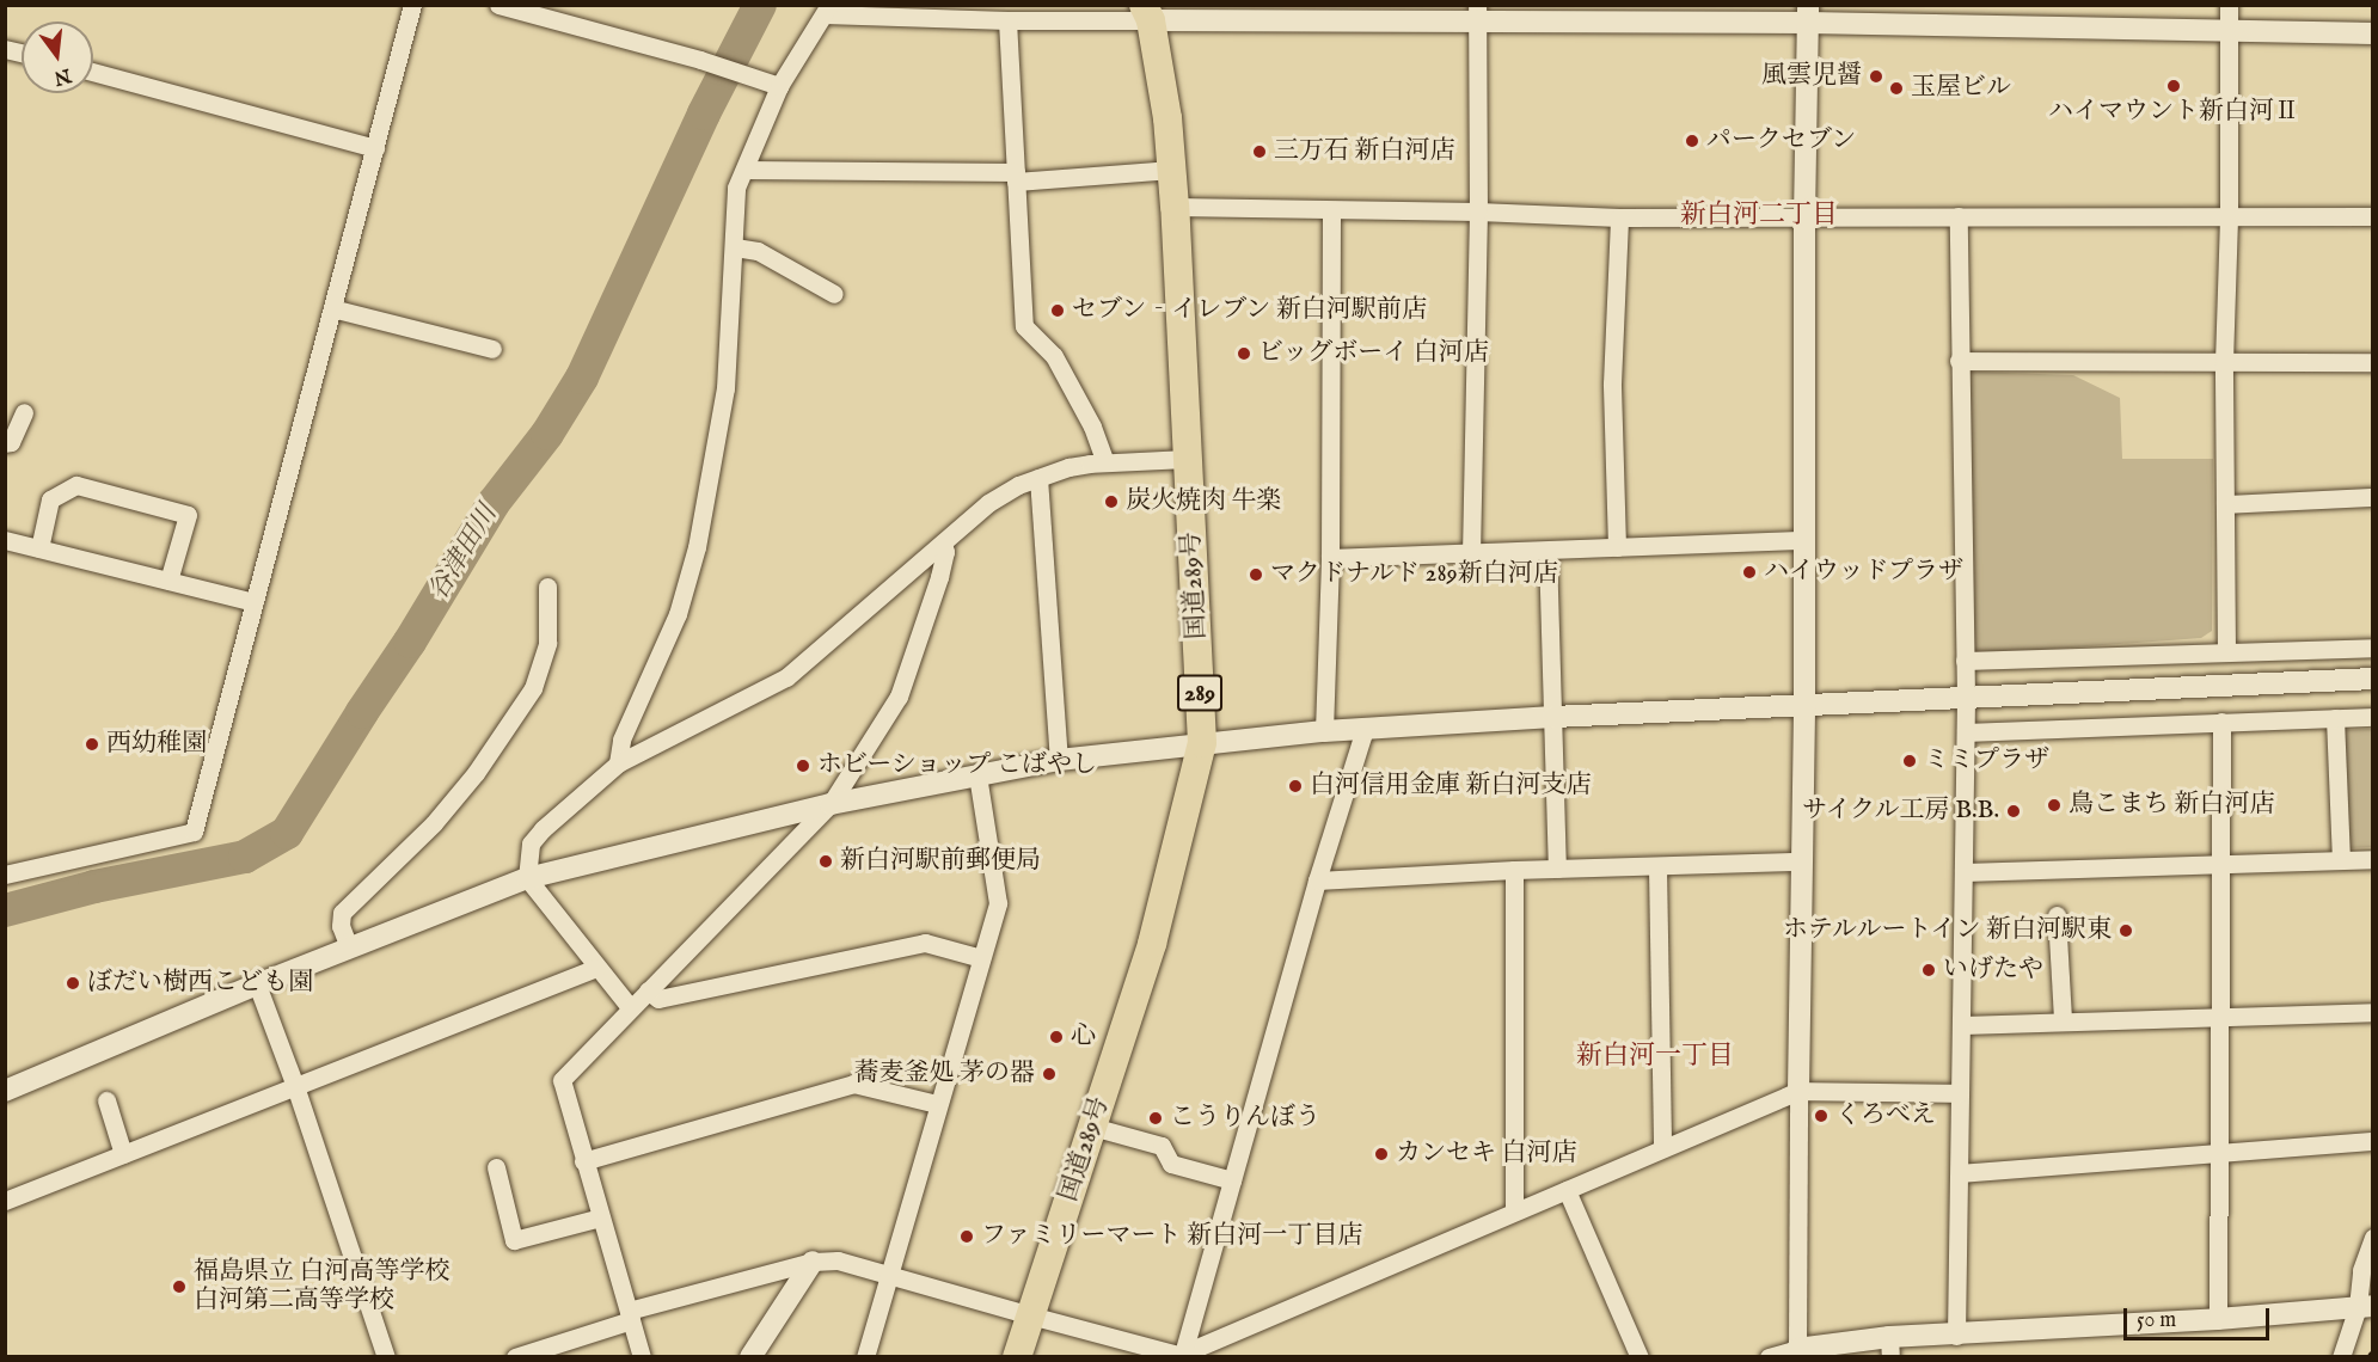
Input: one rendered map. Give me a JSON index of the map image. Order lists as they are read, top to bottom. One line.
{"streets":{"highway":["国道289号","289"]},"districts":["新白河二丁目","新白河一丁目"],"water":["谷津田川"],"places":["風雲児醤","ハイマウント新白河Ⅱ","玉屋ビル","パークセブン","三万石 新白河店","セブン‐イレブン 新白河駅前店","ビッグボーイ 白河店","炭火焼肉 牛楽","ハイウッドプラザ","マクドナルド 289新白河店","西幼稚園","ミミプラザ","ホビーショップ こばやし","白河信用金庫 新白河支店","鳥こまち 新白河店","サイクル工房 B.B.","新白河駅前郵便局","ホテルルートイン 新白河駅東","いげたや","ぼだい樹西こども園","心","蕎麦釜処 茅の器","くろべえ","こうりんぼう","カンセキ 白河店","ファミリーマート 新白河一丁目店","福島県立 白河高等学校 白河第二高等学校"],"scale_bar":"50 m","north":"bottom"}
